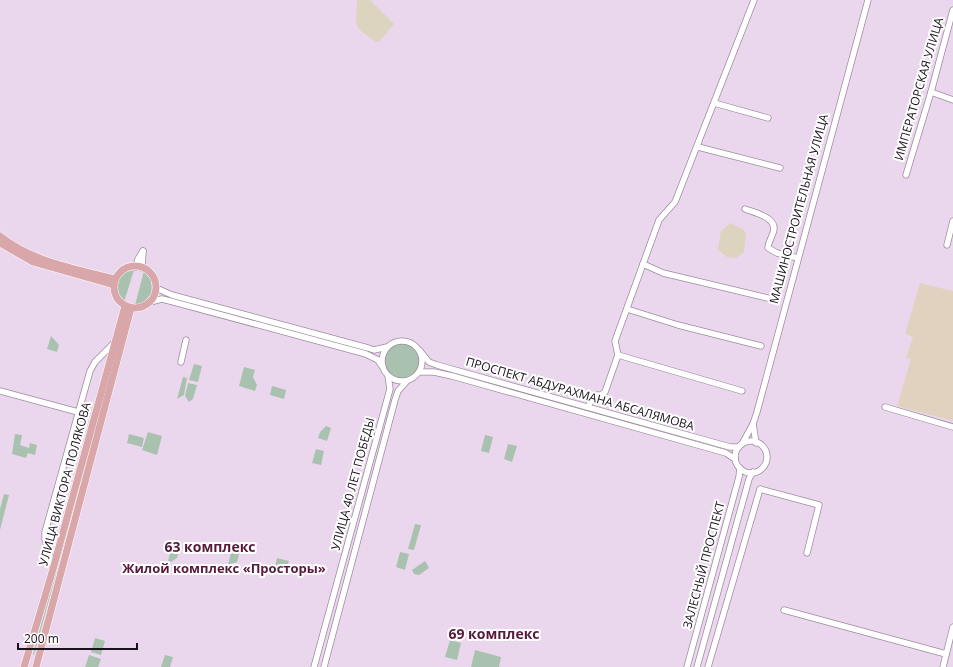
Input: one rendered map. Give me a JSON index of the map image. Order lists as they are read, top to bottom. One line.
{"streets":{"main road":["УЛИЦА ВИКТОРА ПОЛЯКОВА"],"street":["ИМПЕРАТОРСКАЯ УЛИЦА","МАШИНОСТРОИТЕЛЬНАЯ УЛИЦА","ПРОСПЕКТ АБДУРАХМАНА АБСАЛЯМОВА","УЛИЦА 40 ЛЕТ ПОБЕДЫ","ЗАЛЕСНЫЙ ПРОСПЕКТ"]},"crossings":[["МАШИНОСТРОИТЕЛЬНАЯ УЛИЦА","ПРОСПЕКТ АБДУРАХМАНА АБСАЛЯМОВА"],["МАШИНОСТРОИТЕЛЬНАЯ УЛИЦА","ЗАЛЕСНЫЙ ПРОСПЕКТ"],["ПРОСПЕКТ АБДУРАХМАНА АБСАЛЯМОВА","УЛИЦА 40 ЛЕТ ПОБЕДЫ"],["ПРОСПЕКТ АБДУРАХМАНА АБСАЛЯМОВА","ЗАЛЕСНЫЙ ПРОСПЕКТ"]],"districts":["63 комплекс","Жилой комплекс «Просторы»","69 комплекс"],"scale_bar":"200 m"}
